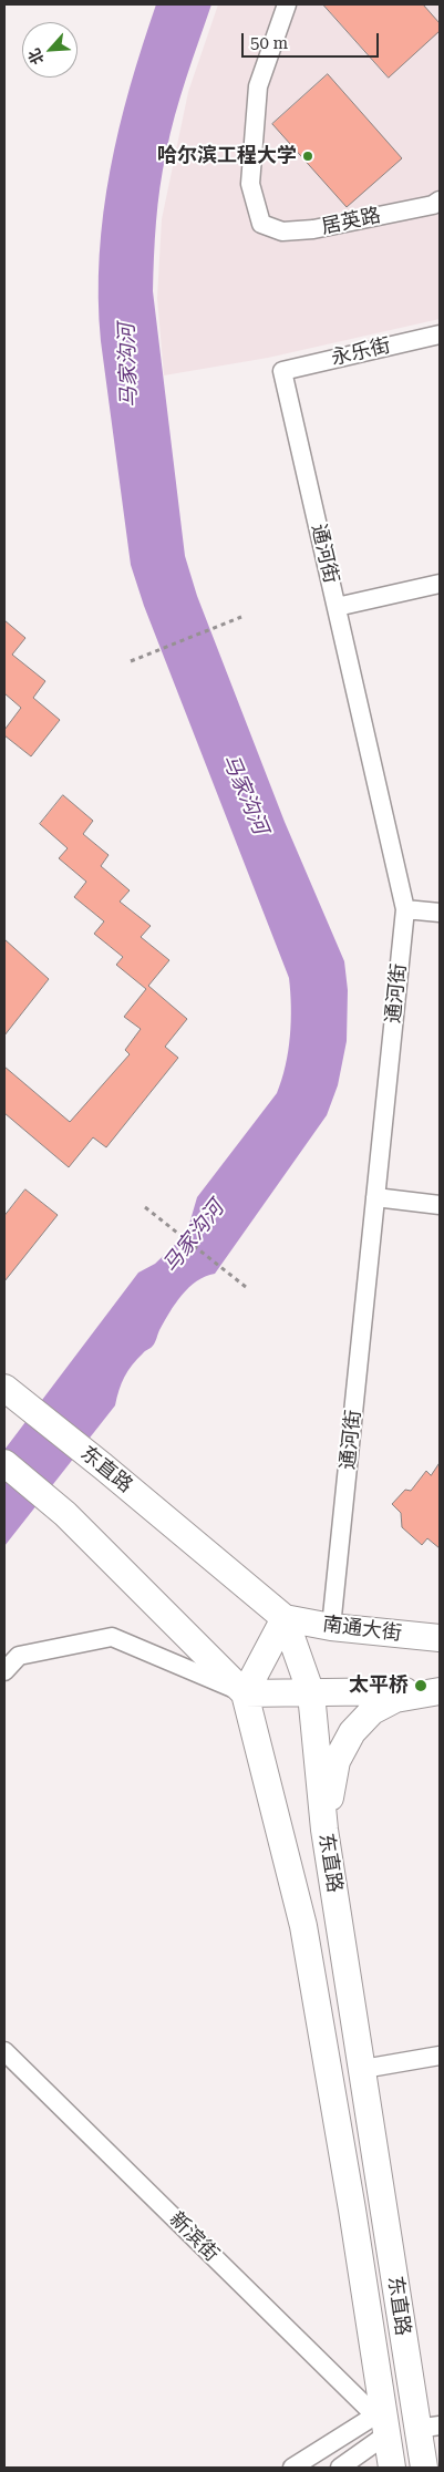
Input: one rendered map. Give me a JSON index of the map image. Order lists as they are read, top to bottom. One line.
{"streets":{"highway":["东直路","南通大街"],"street":["居英路","永乐街","通河街","新滨街"]},"crossings":[["永乐街","通河街"],["通河街","南通大街"],["东直路","南通大街"],["东直路","新滨街"]],"water":["马家沟河"],"places":["哈尔滨工程大学","太平桥"],"scale_bar":"50 m","north":"bottom left"}
